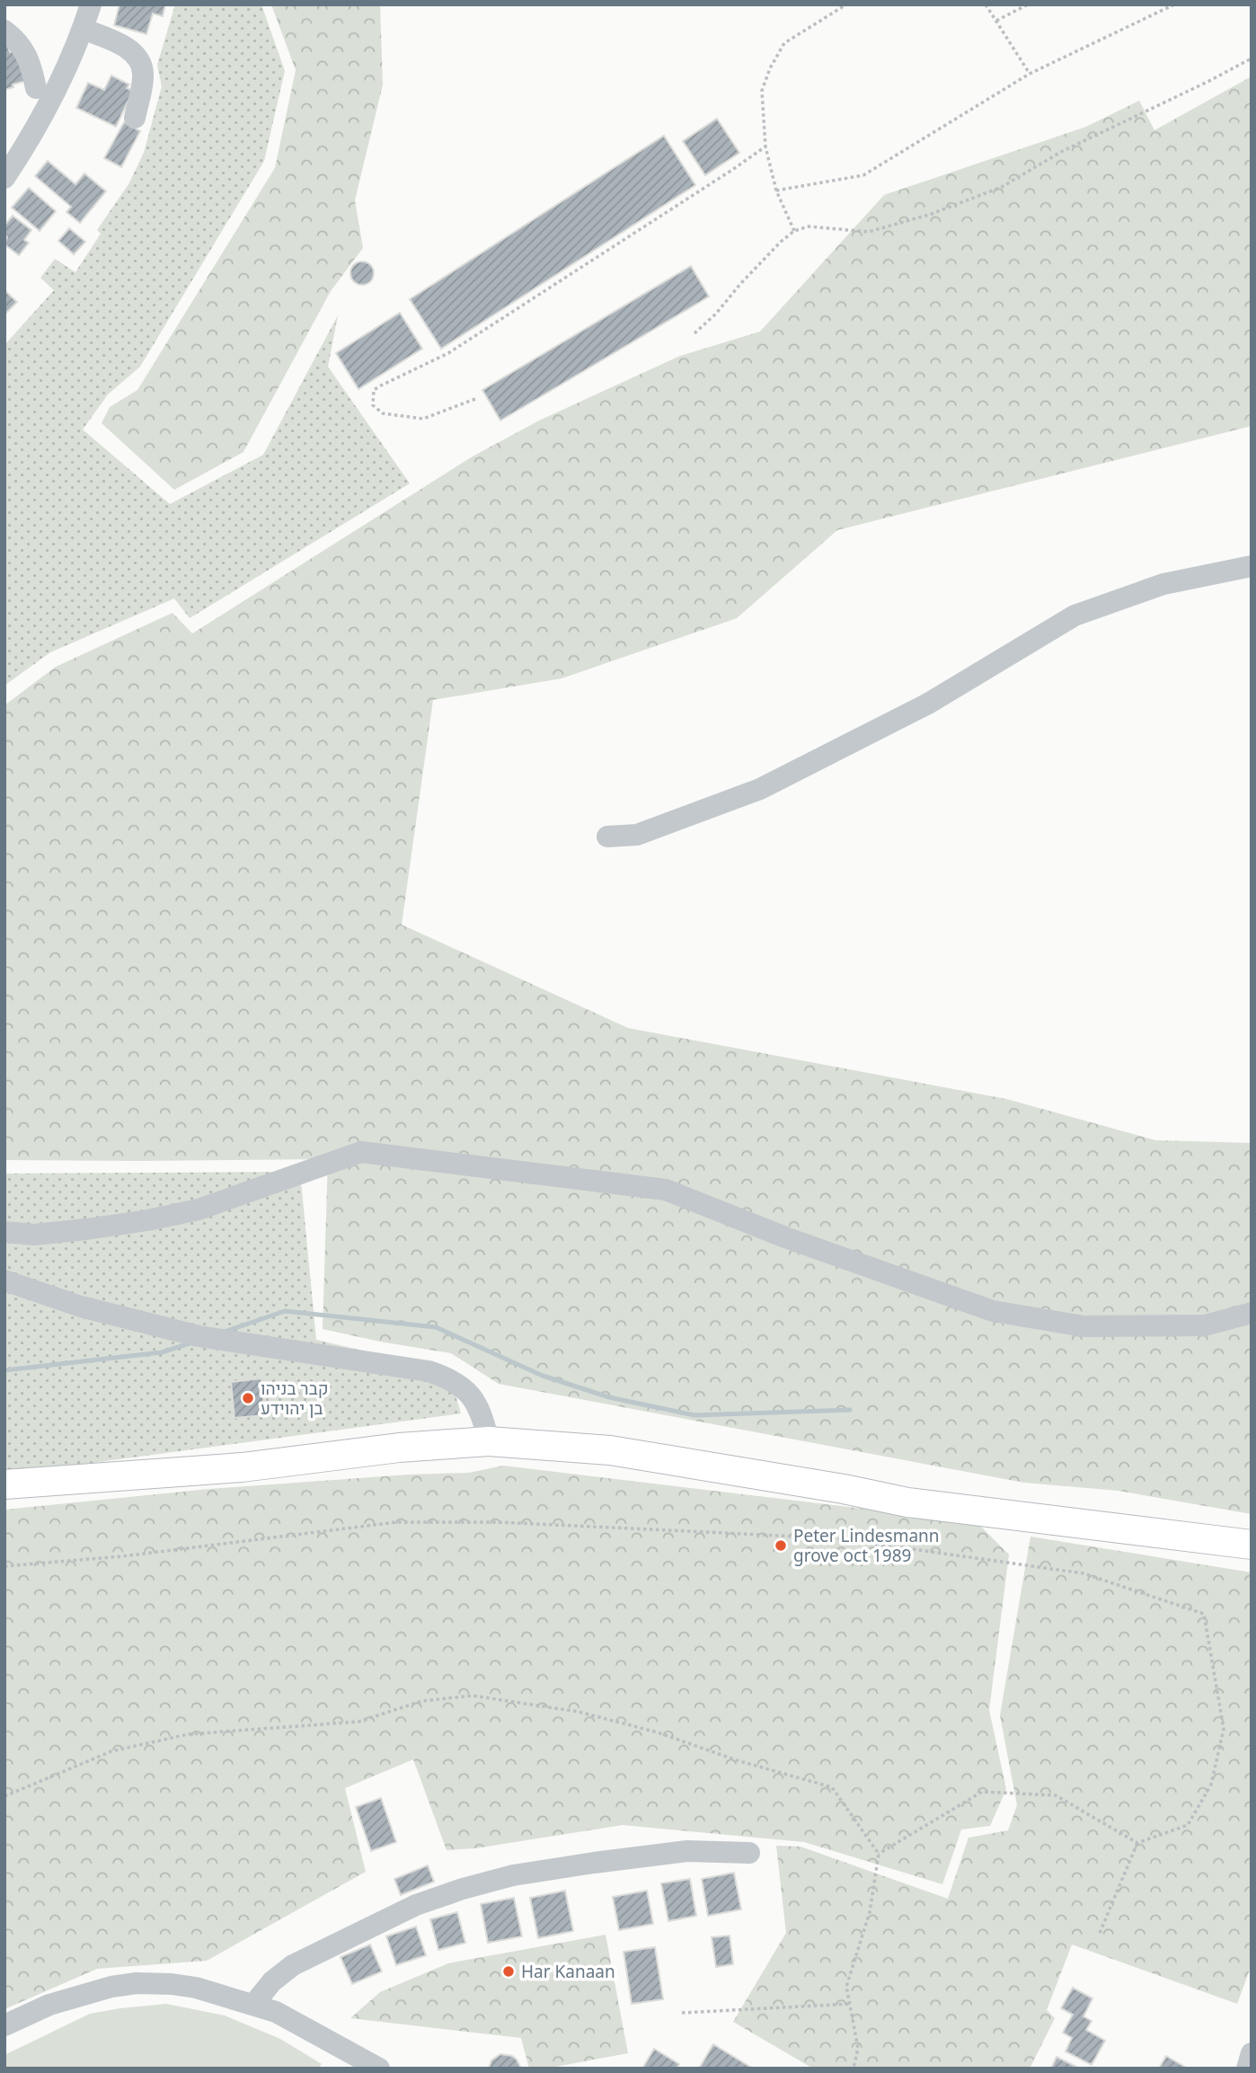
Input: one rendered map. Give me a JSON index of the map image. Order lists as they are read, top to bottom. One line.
{"places":["קבר בניהו בן יהוידע","Peter Lindesmann grove oct 1989","Har Kanaan"]}
